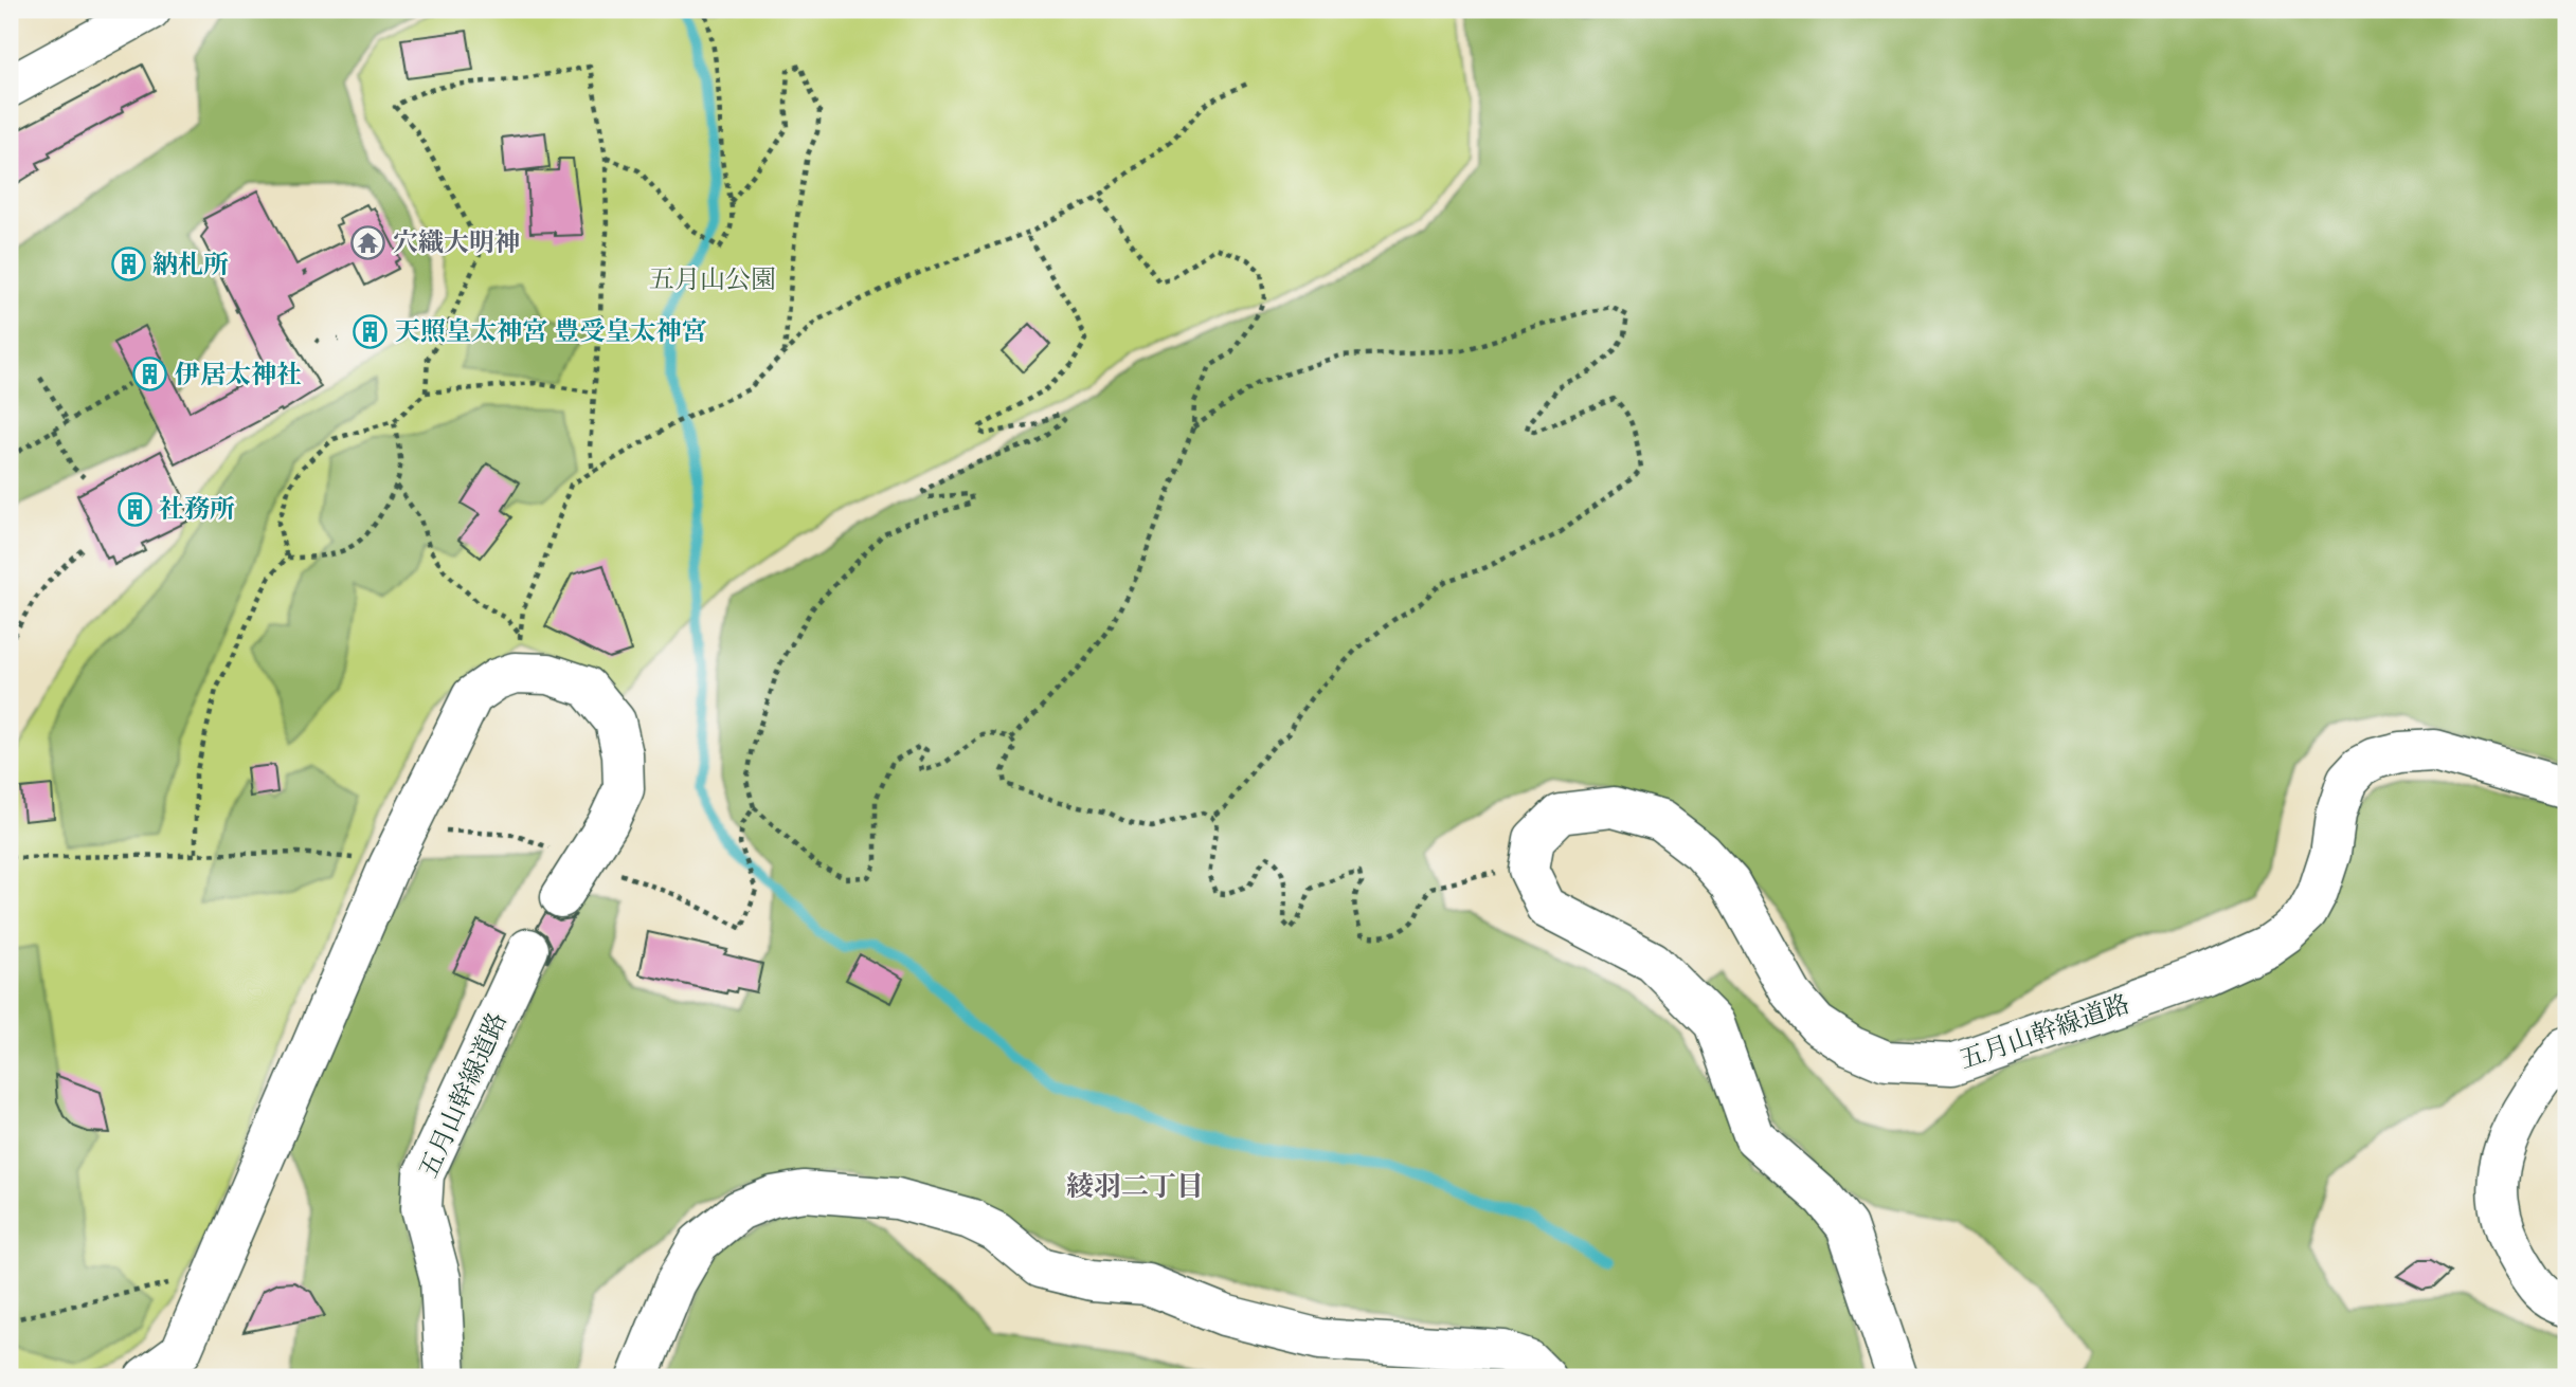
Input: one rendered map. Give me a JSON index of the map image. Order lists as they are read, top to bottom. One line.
{"streets":{"main road":["五月山幹線道路"]},"districts":["綾羽二丁目"],"parks":["五月山公園"],"places":{"temple":["穴織大明神"],"building":["納札所","天照皇太神宮 豊受皇太神宮","伊居太神社","社務所"]}}
